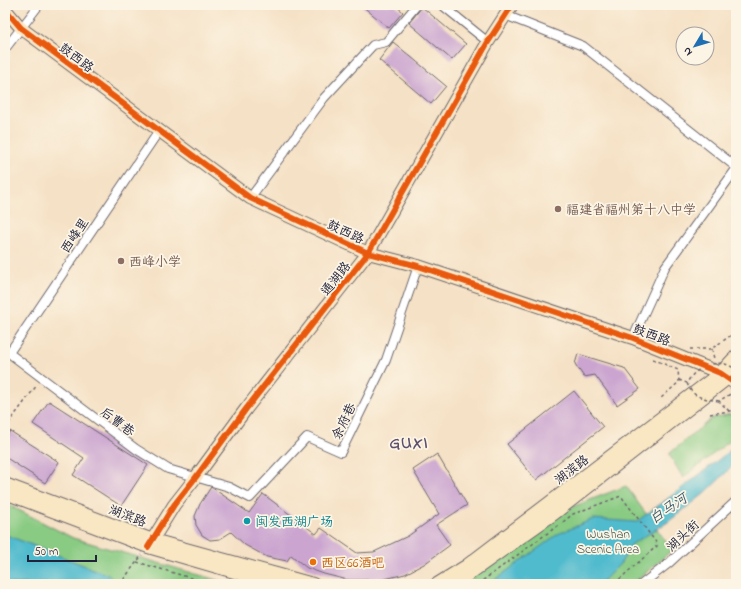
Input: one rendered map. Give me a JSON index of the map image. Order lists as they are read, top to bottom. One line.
{"streets":{"street":["鼓西路","西峰里","通湖路","后曹巷","余府巷","湖滨路","湖头街"]},"crossings":[["鼓西路","西峰里"],["鼓西路","通湖路"],["鼓西路","余府巷"],["鼓西路","湖滨路"],["西峰里","后曹巷"],["通湖路","后曹巷"],["通湖路","湖滨路"],["后曹巷","余府巷"]],"districts":["GUXI"],"water":["白马河"],"parks":["Wushan Scenic Area"],"places":["福建省福州第十八中学","西峰小学","闽发西湖广场","西区66酒吧"],"scale_bar":"50 m","north":"bottom left"}
